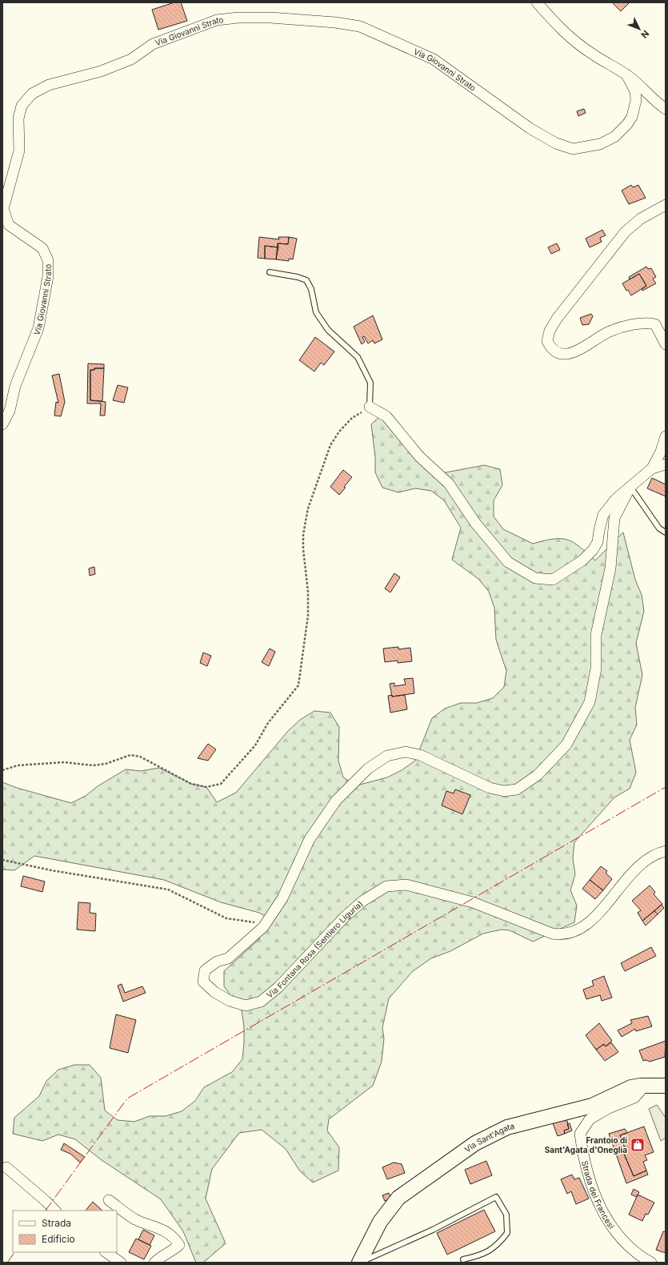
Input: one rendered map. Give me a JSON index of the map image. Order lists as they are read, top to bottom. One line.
{"streets":{"street":["Via Giovanni Strato","Via Fontana Rosa (Sentiero Liguria)","Via Sant'Agata","Strada dei Francesi"]},"crossings":[["Via Sant'Agata","Strada dei Francesi"]],"places":{"shop":["Frantoio di Sant'Agata d'Oneglia"]},"legend":["Strada","Edificio"],"north":"bottom right"}
